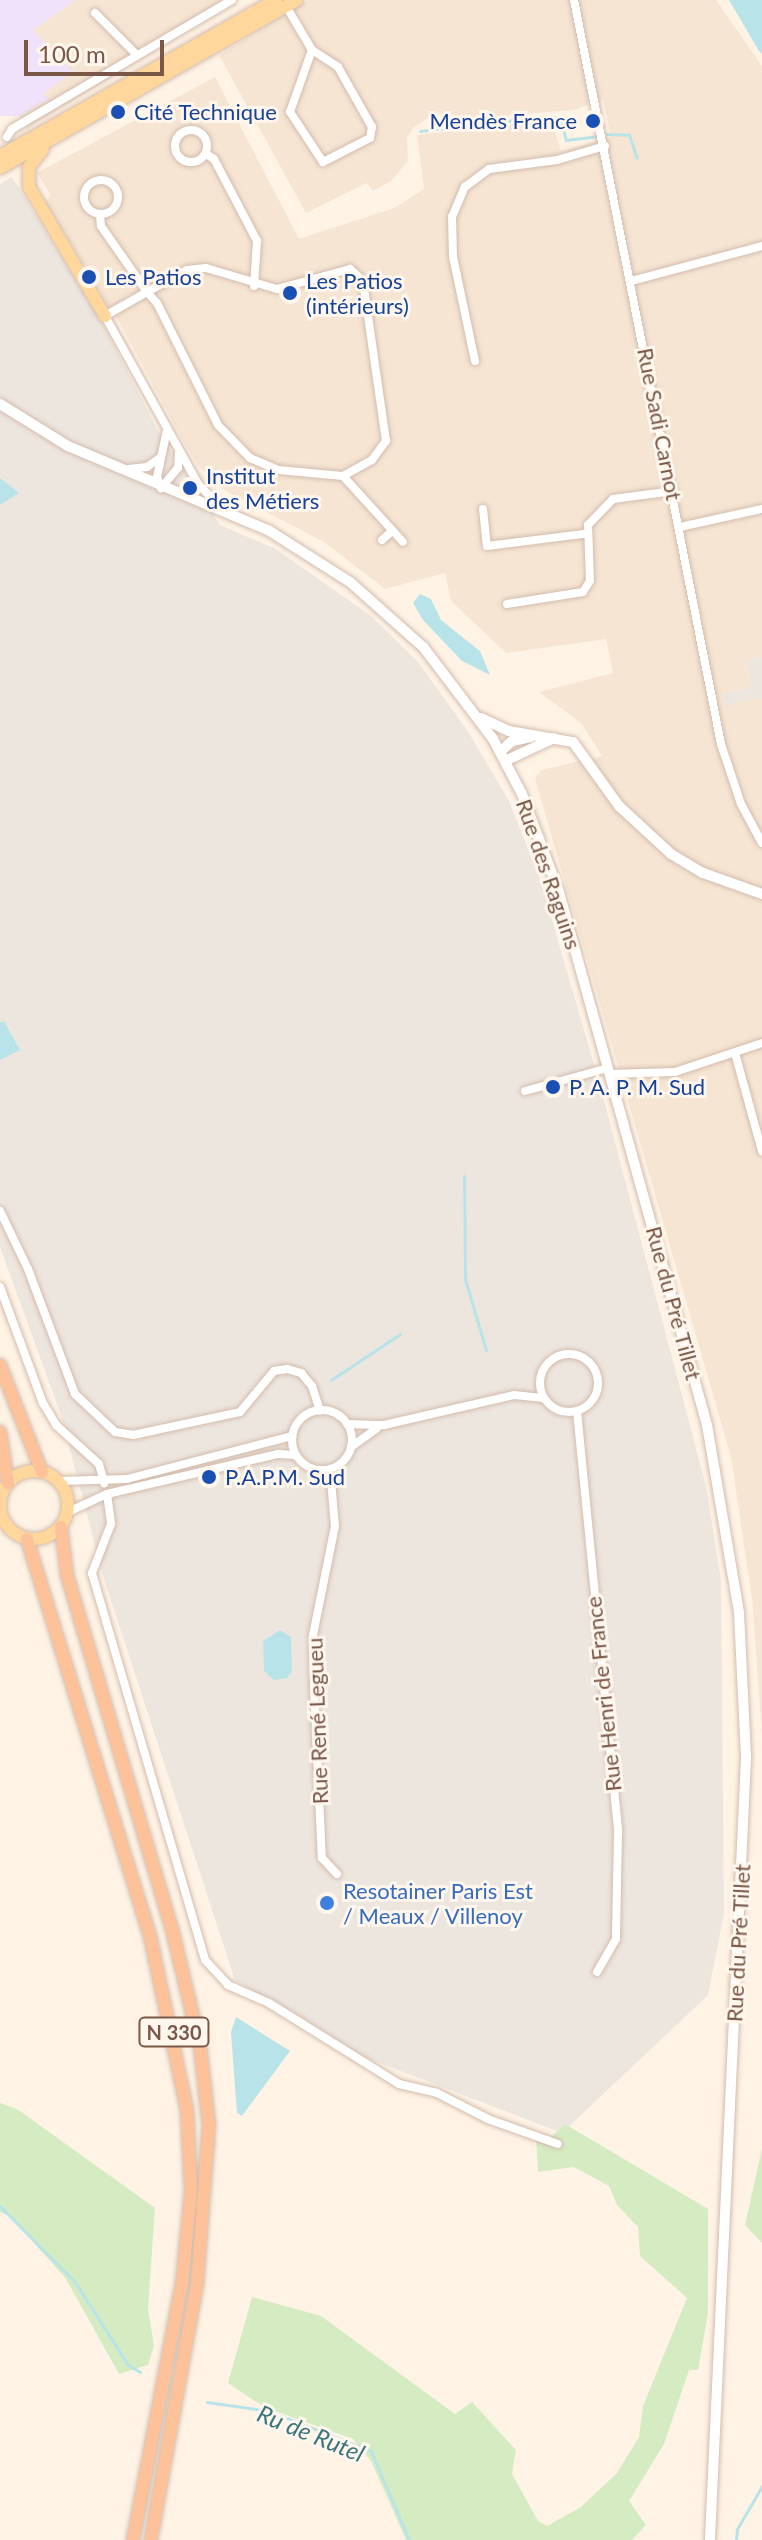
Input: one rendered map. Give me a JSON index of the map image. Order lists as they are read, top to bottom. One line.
{"streets":{"highway":["N 330"],"street":["Rue Sadi Carnot","Rue des Raguins","Rue du Pré Tillet","Rue Henri de France","Rue René Legueu"]},"crossings":[["Rue des Raguins","Rue du Pré Tillet"]],"water":["Ru de Rutel"],"places":["Cité Technique","Mendès France","Les Patios","Les Patios (intérieurs)","Institut des Métiers","P. A. P. M. Sud","P.A.P.M. Sud","Resotainer Paris Est / Meaux / Villenoy"],"scale_bar":"100 m"}
